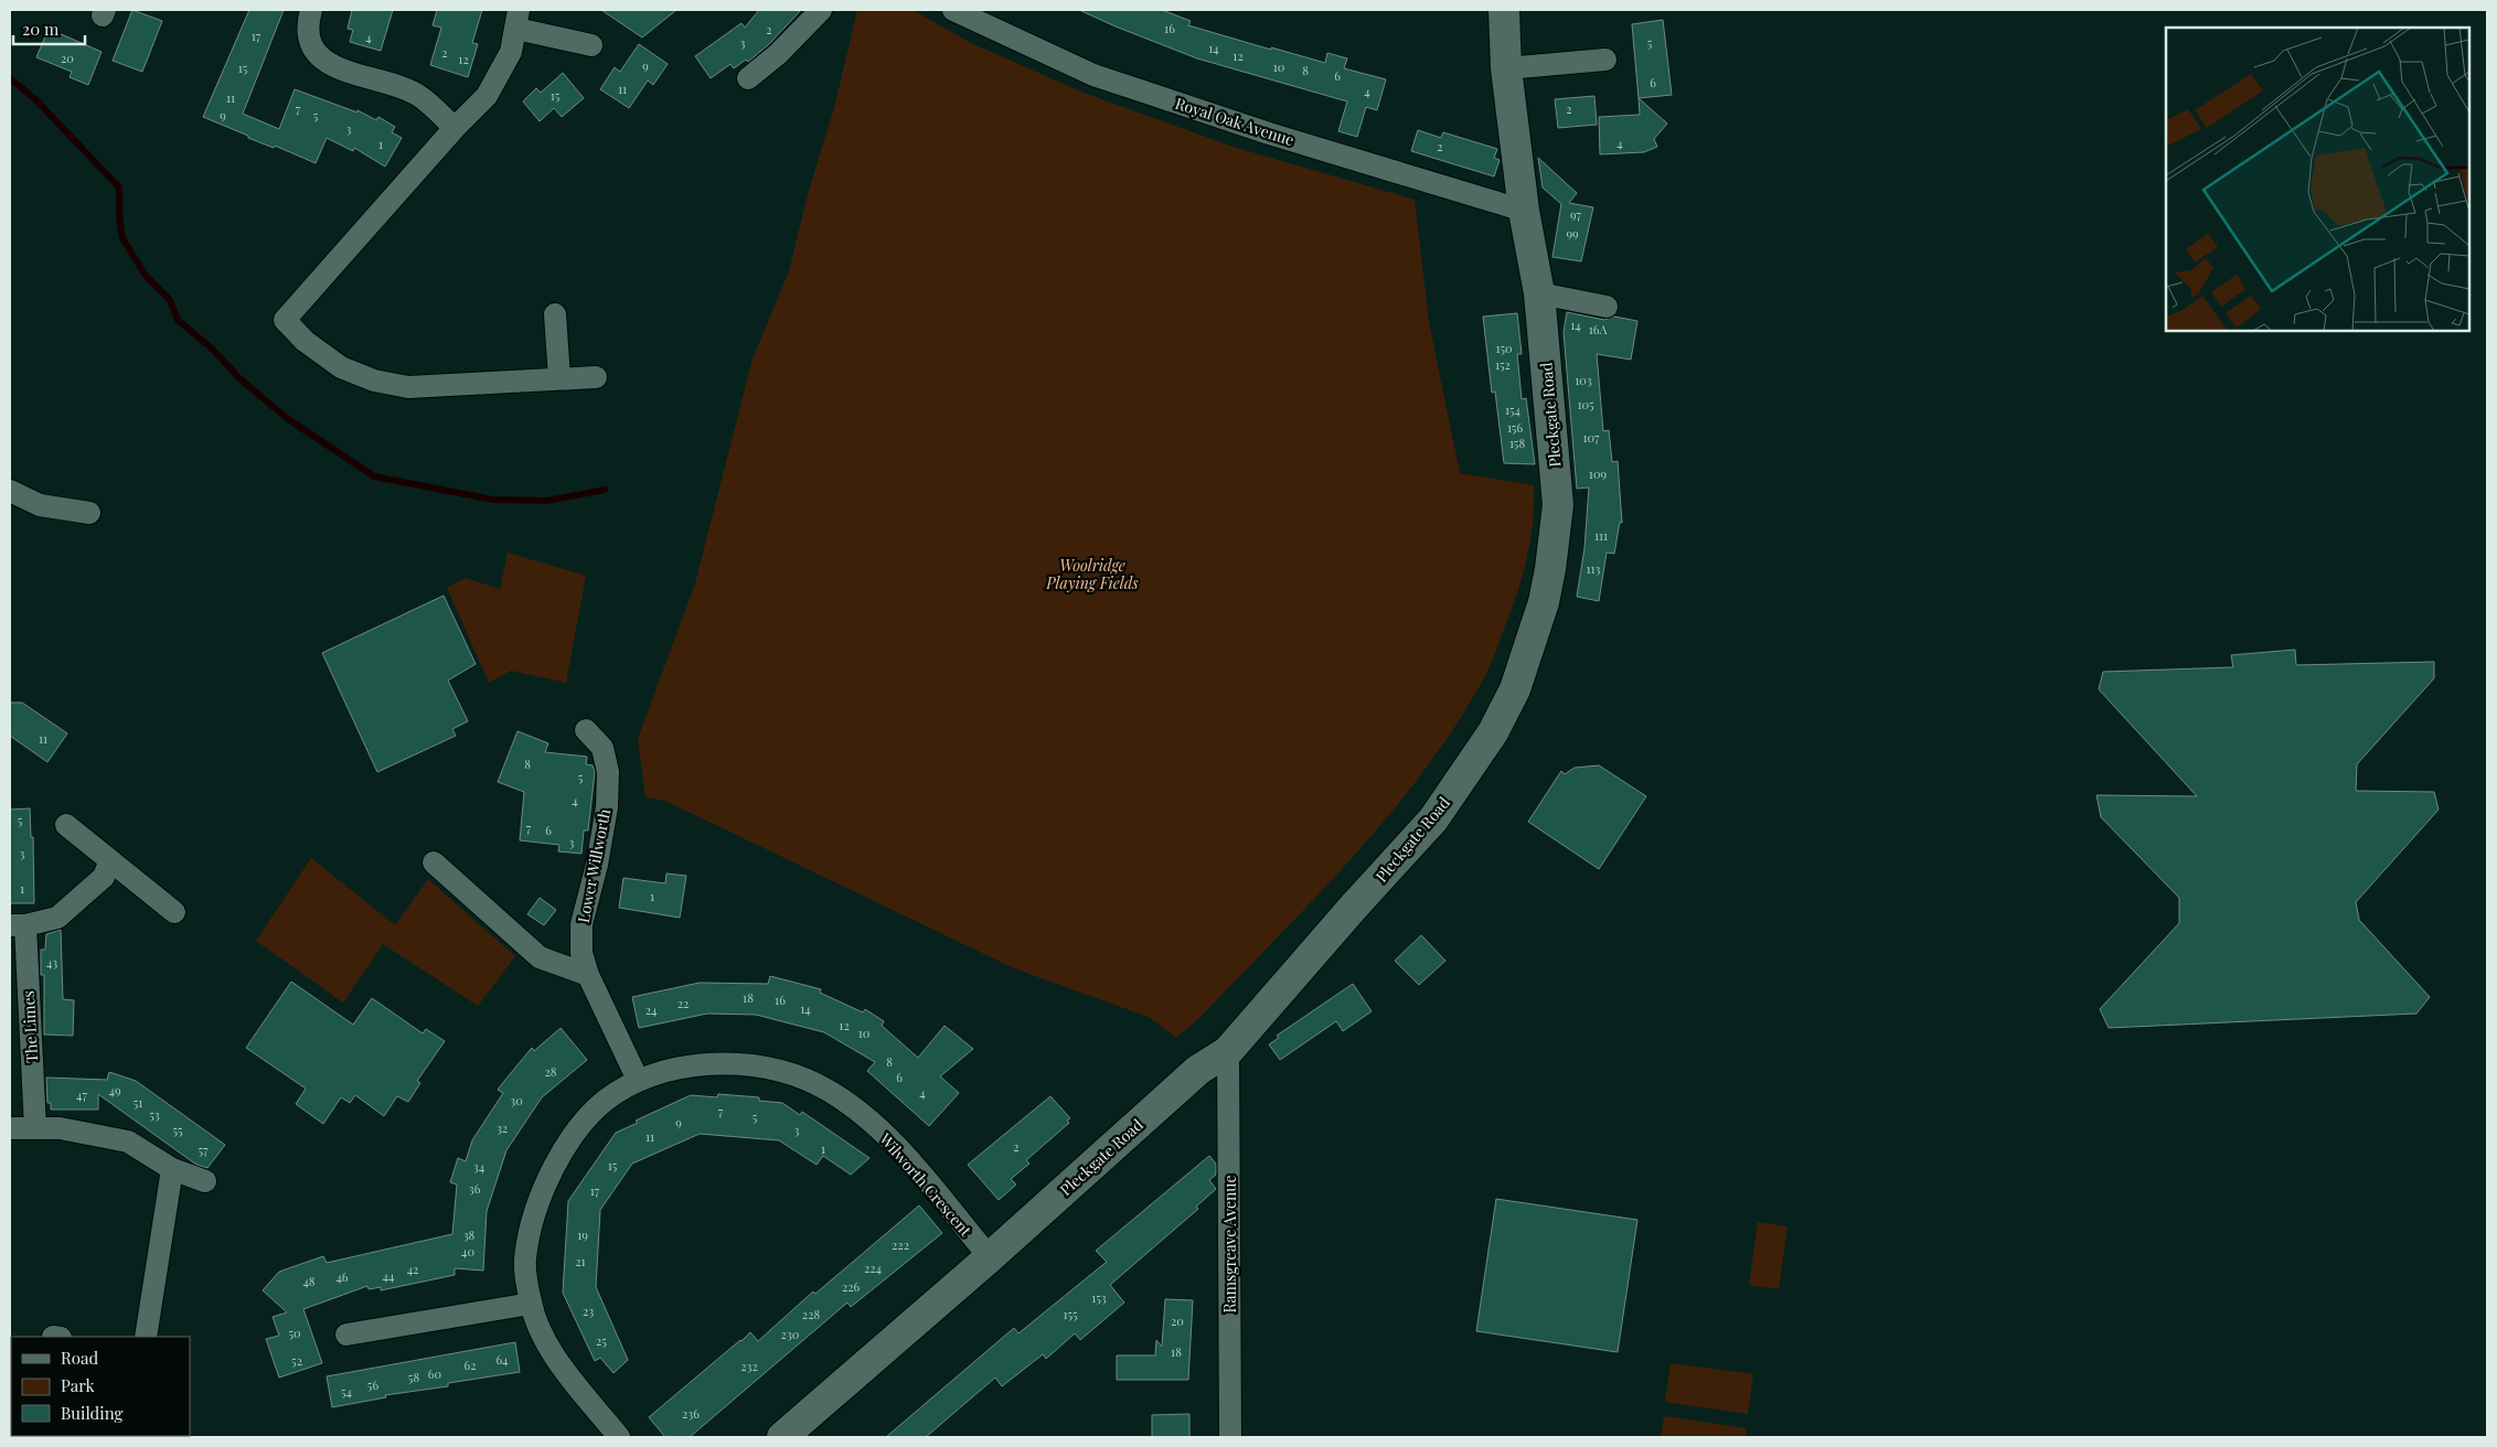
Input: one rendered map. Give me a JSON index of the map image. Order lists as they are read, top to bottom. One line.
{"streets":{"main road":["Pleckgate Road"],"street":["Royal Oak Avenue","Lower Willworth","The Limes","Wilworth Crescent","Ramsgreave Avenue"]},"crossings":[["Royal Oak Avenue","Pleckgate Road"],["Pleckgate Road","Wilworth Crescent"],["Pleckgate Road","Ramsgreave Avenue"],["Lower Willworth","Wilworth Crescent"]],"parks":["Woolridge Playing Fields"],"house_numbers":["16","2","17","4","3","5","14","2","12","20","12","9","10","15","8","6","6","11","4","15","11","7","2","9","5","3","4","1","2","97","99","14","16A","150","152","103","105","154","156","107","158","109","111","113","11","8","5","4","5","7","6","3","3","1","1","43","18","16","22","14","24","12","10","8","28","6","49","4","47","30","51","7","53","5","9","32","55","3","11","2","1","57","15","34","36","17","38","19","222","40","21","224","42","44","46","48","226","153","23","228","155","20","50","230","25","18","64","52","62","232","60","58","56","54","236"],"legend":["Road","Park","Building"],"scale_bar":"20 m"}
